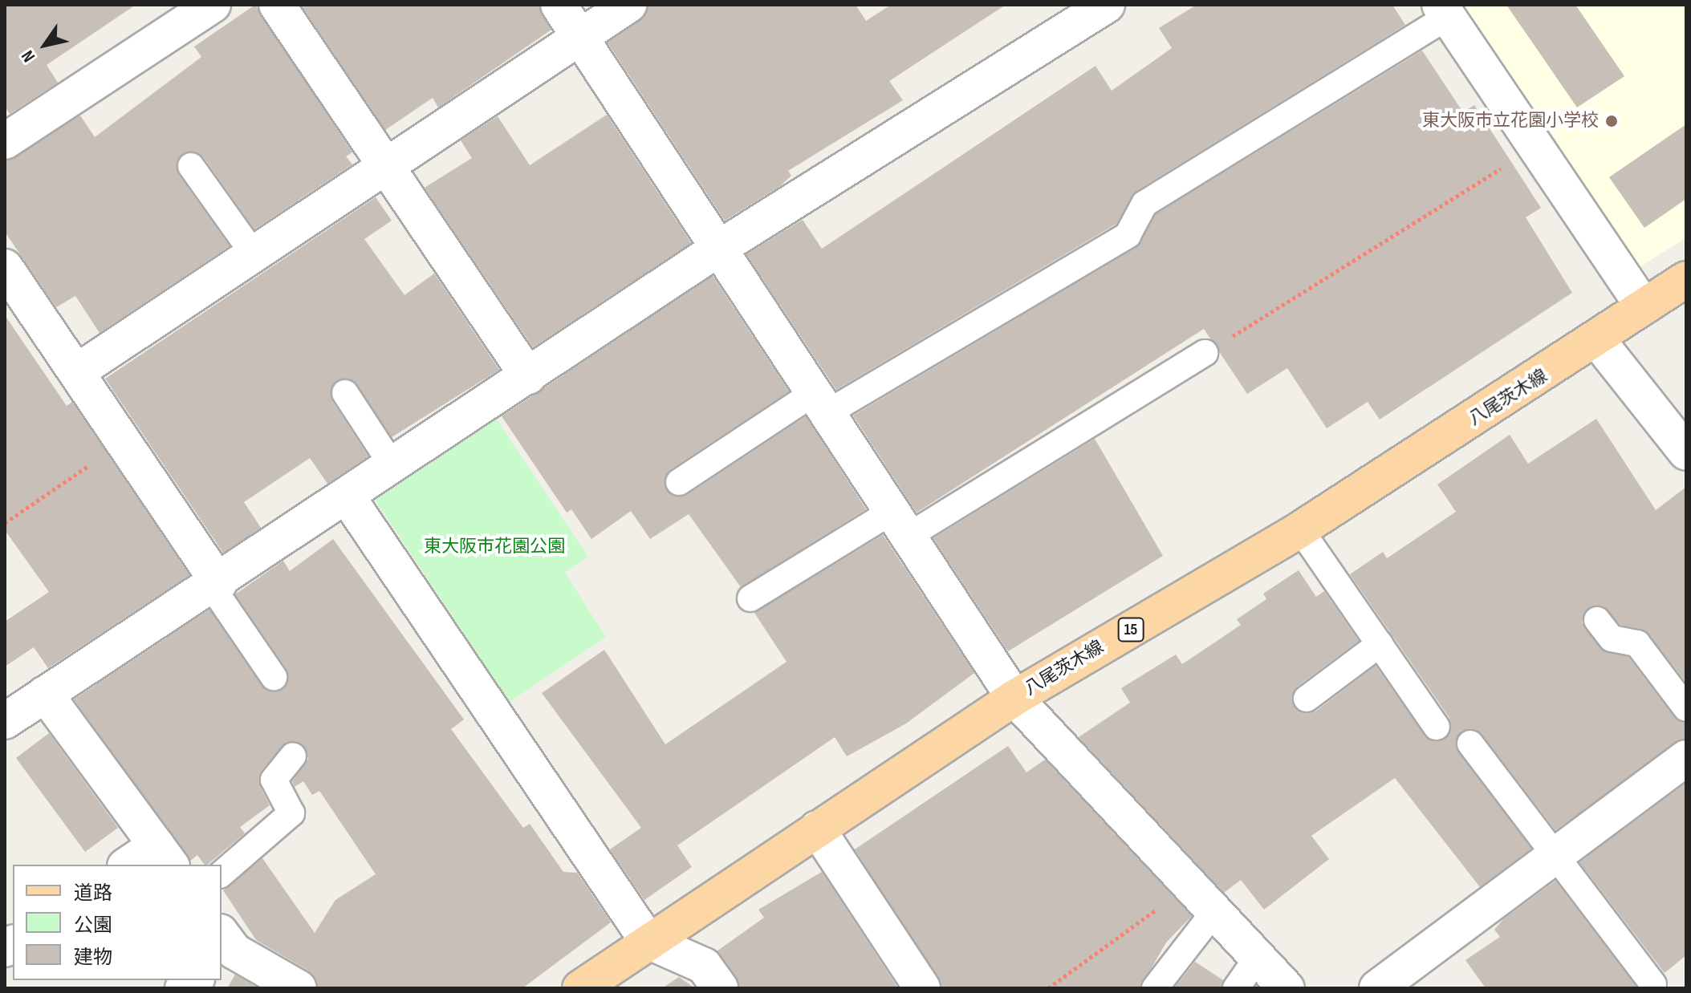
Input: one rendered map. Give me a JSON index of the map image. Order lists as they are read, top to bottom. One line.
{"streets":{"main road":["八尾茨木線","15"]},"parks":["東大阪市花園公園"],"places":["東大阪市立花園小学校"],"legend":["道路","公園","建物"],"north":"bottom left"}
